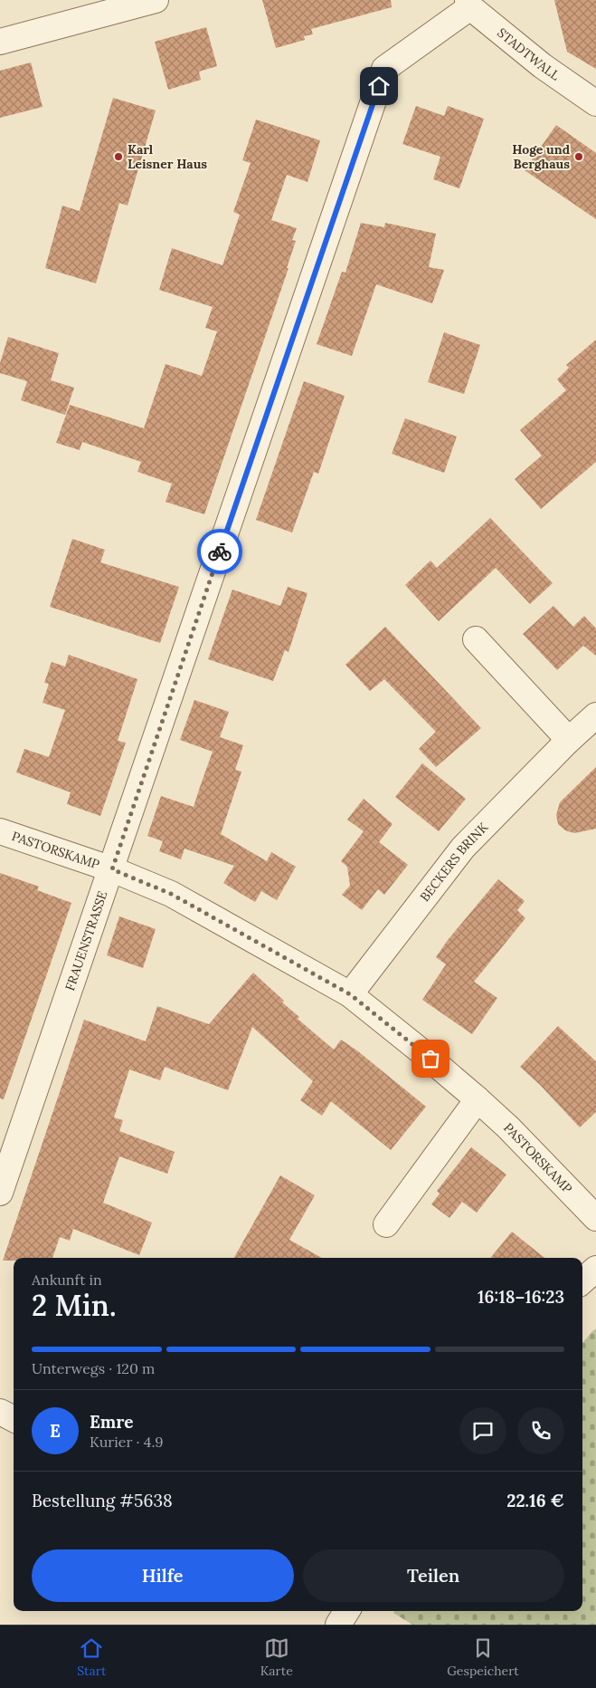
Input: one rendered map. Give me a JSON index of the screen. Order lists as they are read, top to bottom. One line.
{"streets":{"street":["STADTWALL","PASTORSKAMP","BECKERS BRINK","FRAUENSTRASSE"]},"crossings":[["STADTWALL","FRAUENSTRASSE"],["PASTORSKAMP","BECKERS BRINK"],["PASTORSKAMP","FRAUENSTRASSE"]],"places":["Karl Leisner Haus","Hoge und Berghaus"],"page":{"heading":["2 Min.","Ankunft in","16:18–16:23"],"panel":["Emre","Kurier · 4.9","Bestellung #5638","22.16 €"],"bar":"Unterwegs · 120 m","round":"E","buttons":["Hilfe","Teilen"],"tabs":["Start","Karte","Gespeichert"]}}
